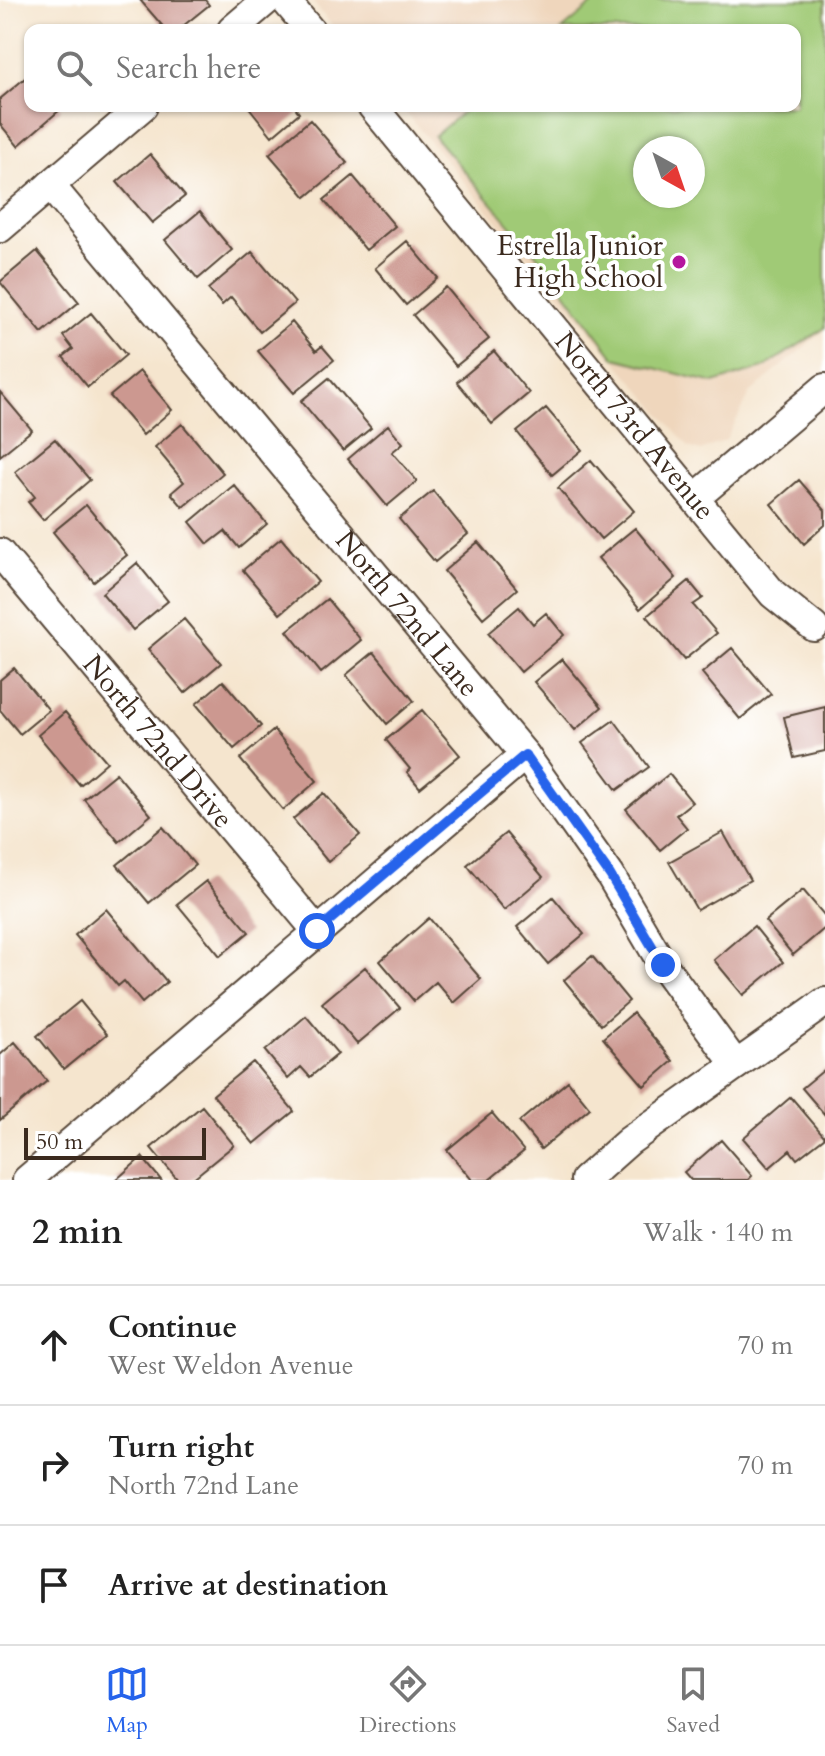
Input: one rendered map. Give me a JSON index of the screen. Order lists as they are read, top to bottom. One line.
{"streets":{"street":["North 73rd Avenue","North 72nd Lane","North 72nd Drive"]},"places":["Estrella Junior High School"],"scale_bar":"50 m","north":"bottom right","page":{"search":"Search here","scale":"50 m","heading":["2 min","Walk · 140 m"],"list":[["Continue","West Weldon Avenue","70 m"],["Turn right","North 72nd Lane","70 m"],"Arrive at destination"],"nav":["Map","Directions","Saved"]}}
